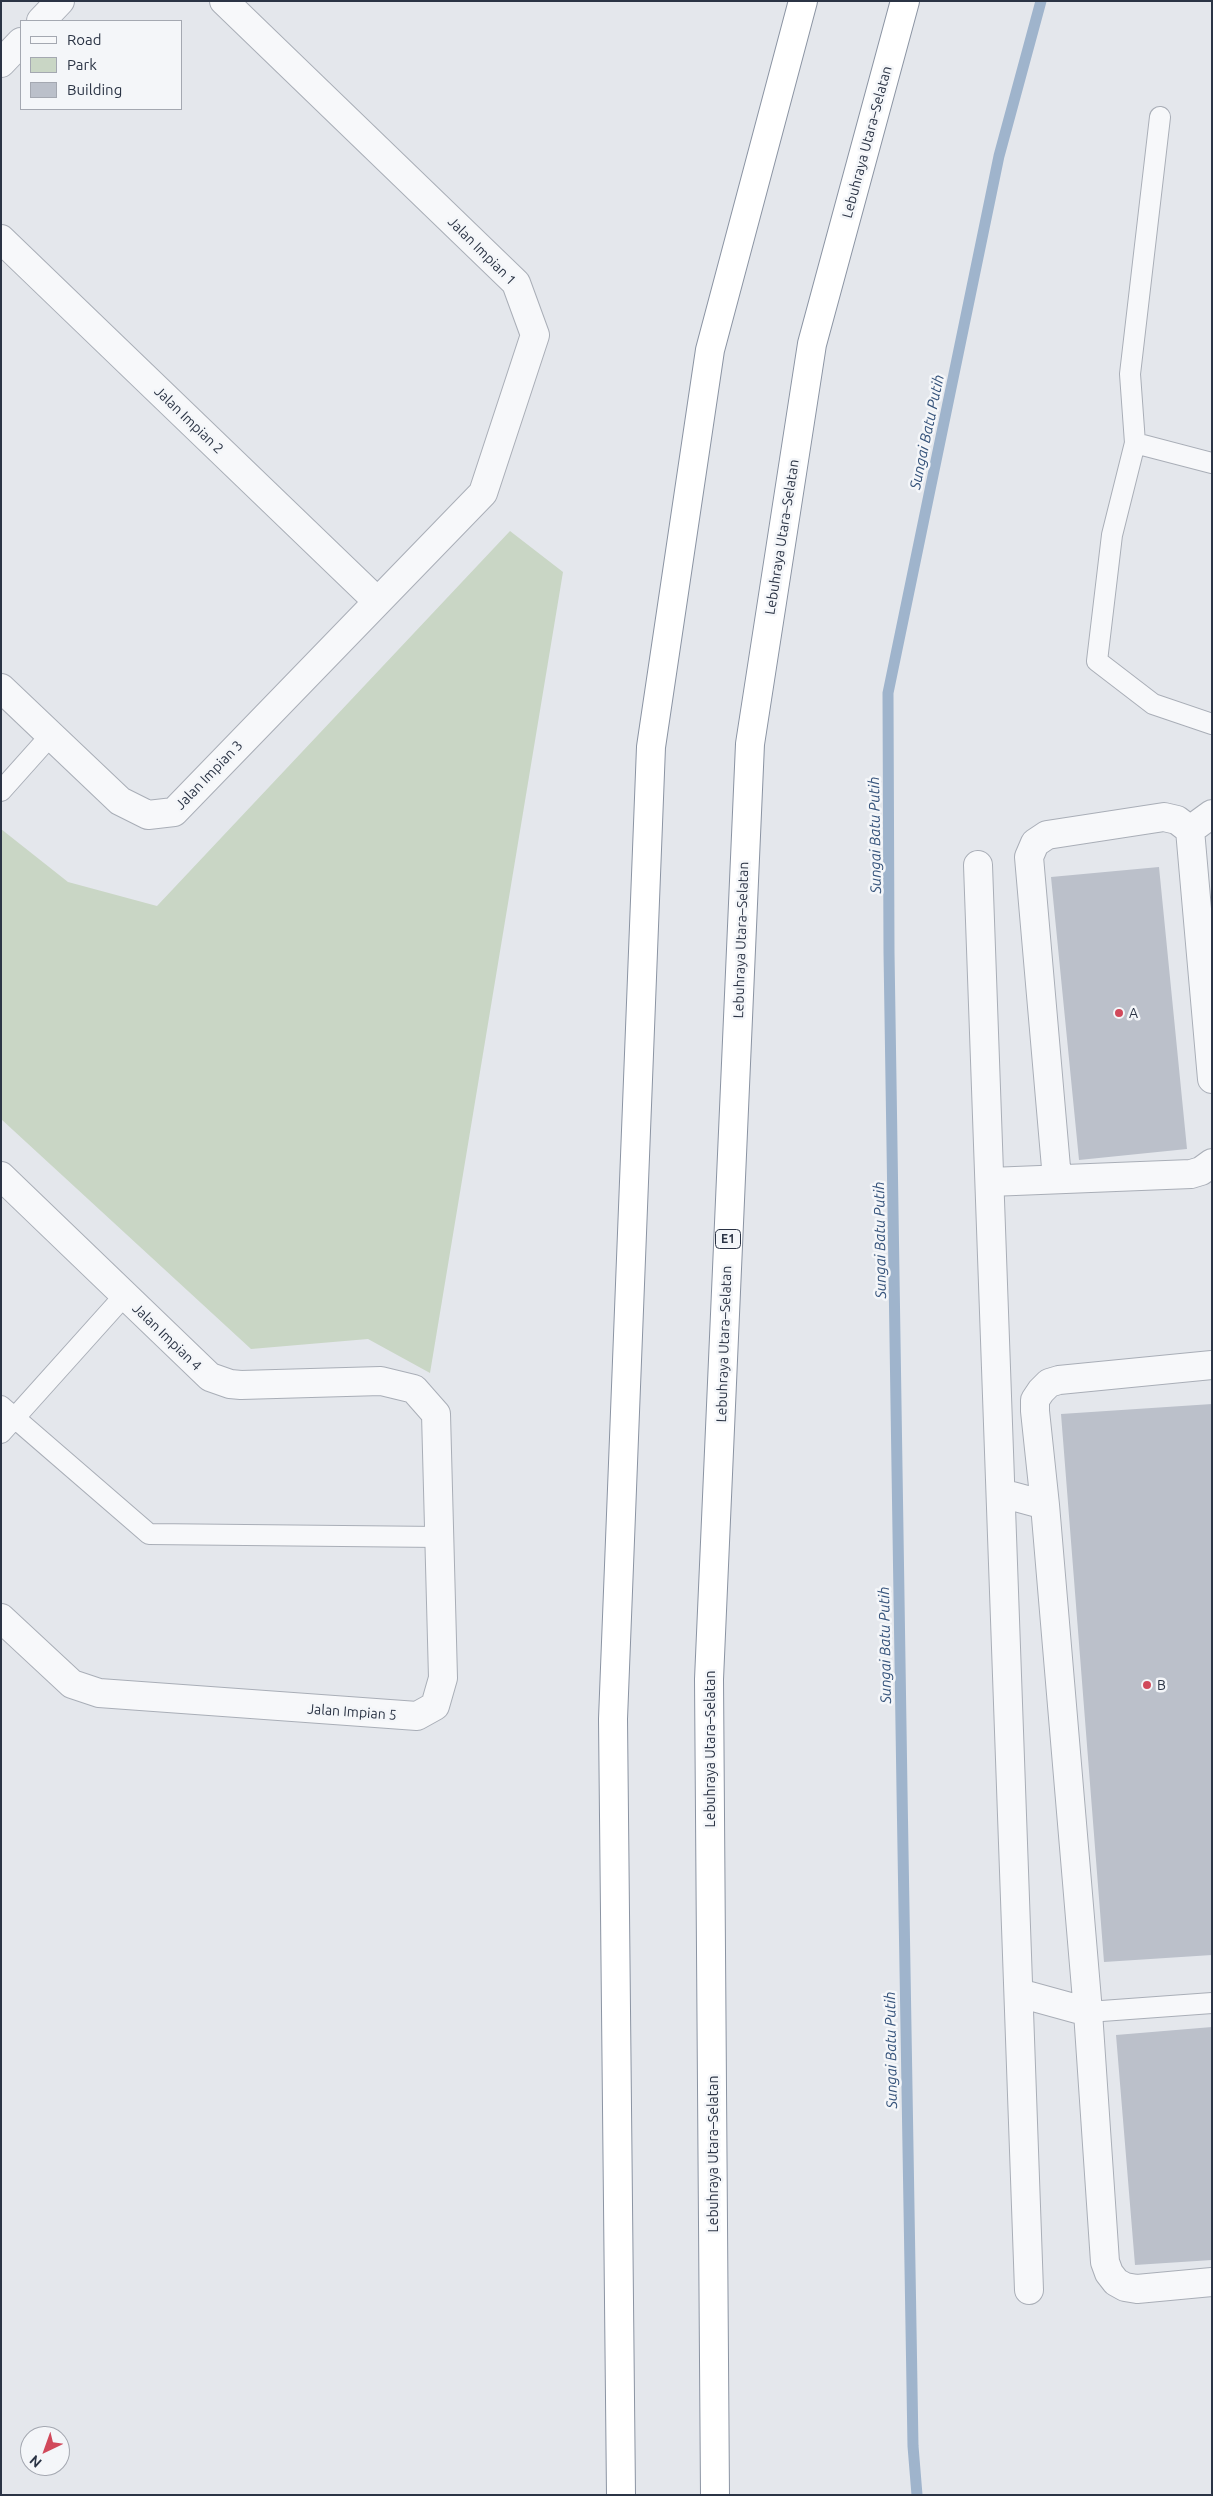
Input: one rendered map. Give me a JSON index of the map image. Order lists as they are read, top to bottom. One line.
{"streets":{"highway":["Lebuhraya Utara–Selatan","E1"],"street":["Jalan Impian 1","Jalan Impian 2","Jalan Impian 3","Jalan Impian 4","Jalan Impian 5"]},"crossings":[["Jalan Impian 1","Jalan Impian 2"],["Jalan Impian 1","Jalan Impian 3"],["Jalan Impian 2","Jalan Impian 3"],["Jalan Impian 4","Jalan Impian 5"]],"water":["Sungai Batu Putih"],"places":["A","B"],"legend":["Road","Park","Building"],"north":"bottom left"}
